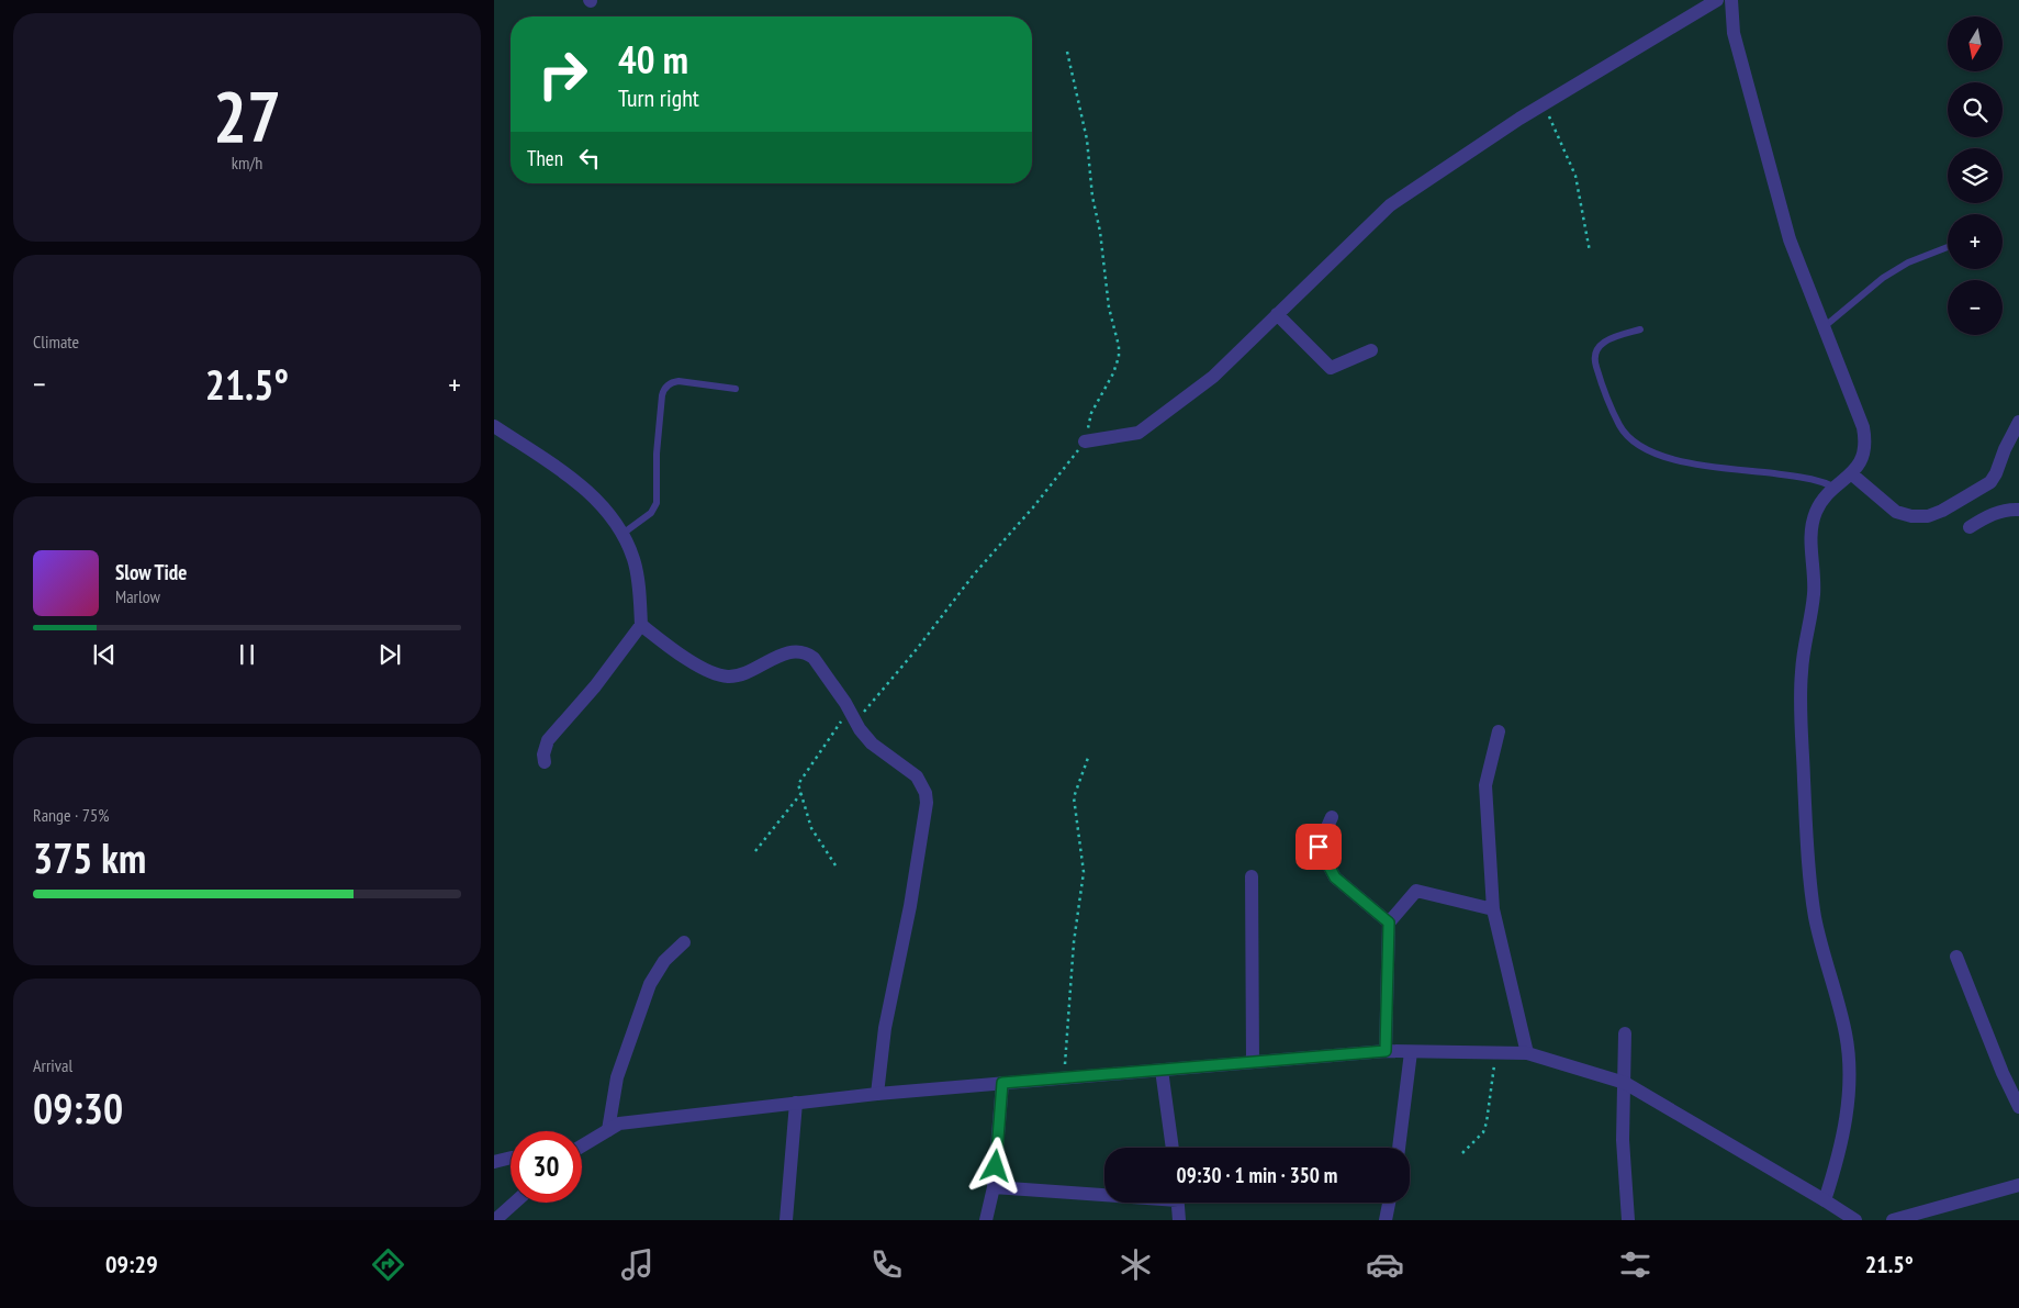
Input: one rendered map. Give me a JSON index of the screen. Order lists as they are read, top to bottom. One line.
{"north":"bottom","page":{"tile":[["27","km/h"],"Climate",["Range · 75%","375 km"],["Arrival","09:30"]],"map_buttons":["+","−"],"turn":["40 m","Turn right"],"then":"Then","heat":["−","21.5°","+"],"song":["Slow Tide","Marlow"],"limit":"30","trip":"09:30 · 1 min · 350 m","tabs":["09:29","21.5°"]}}
